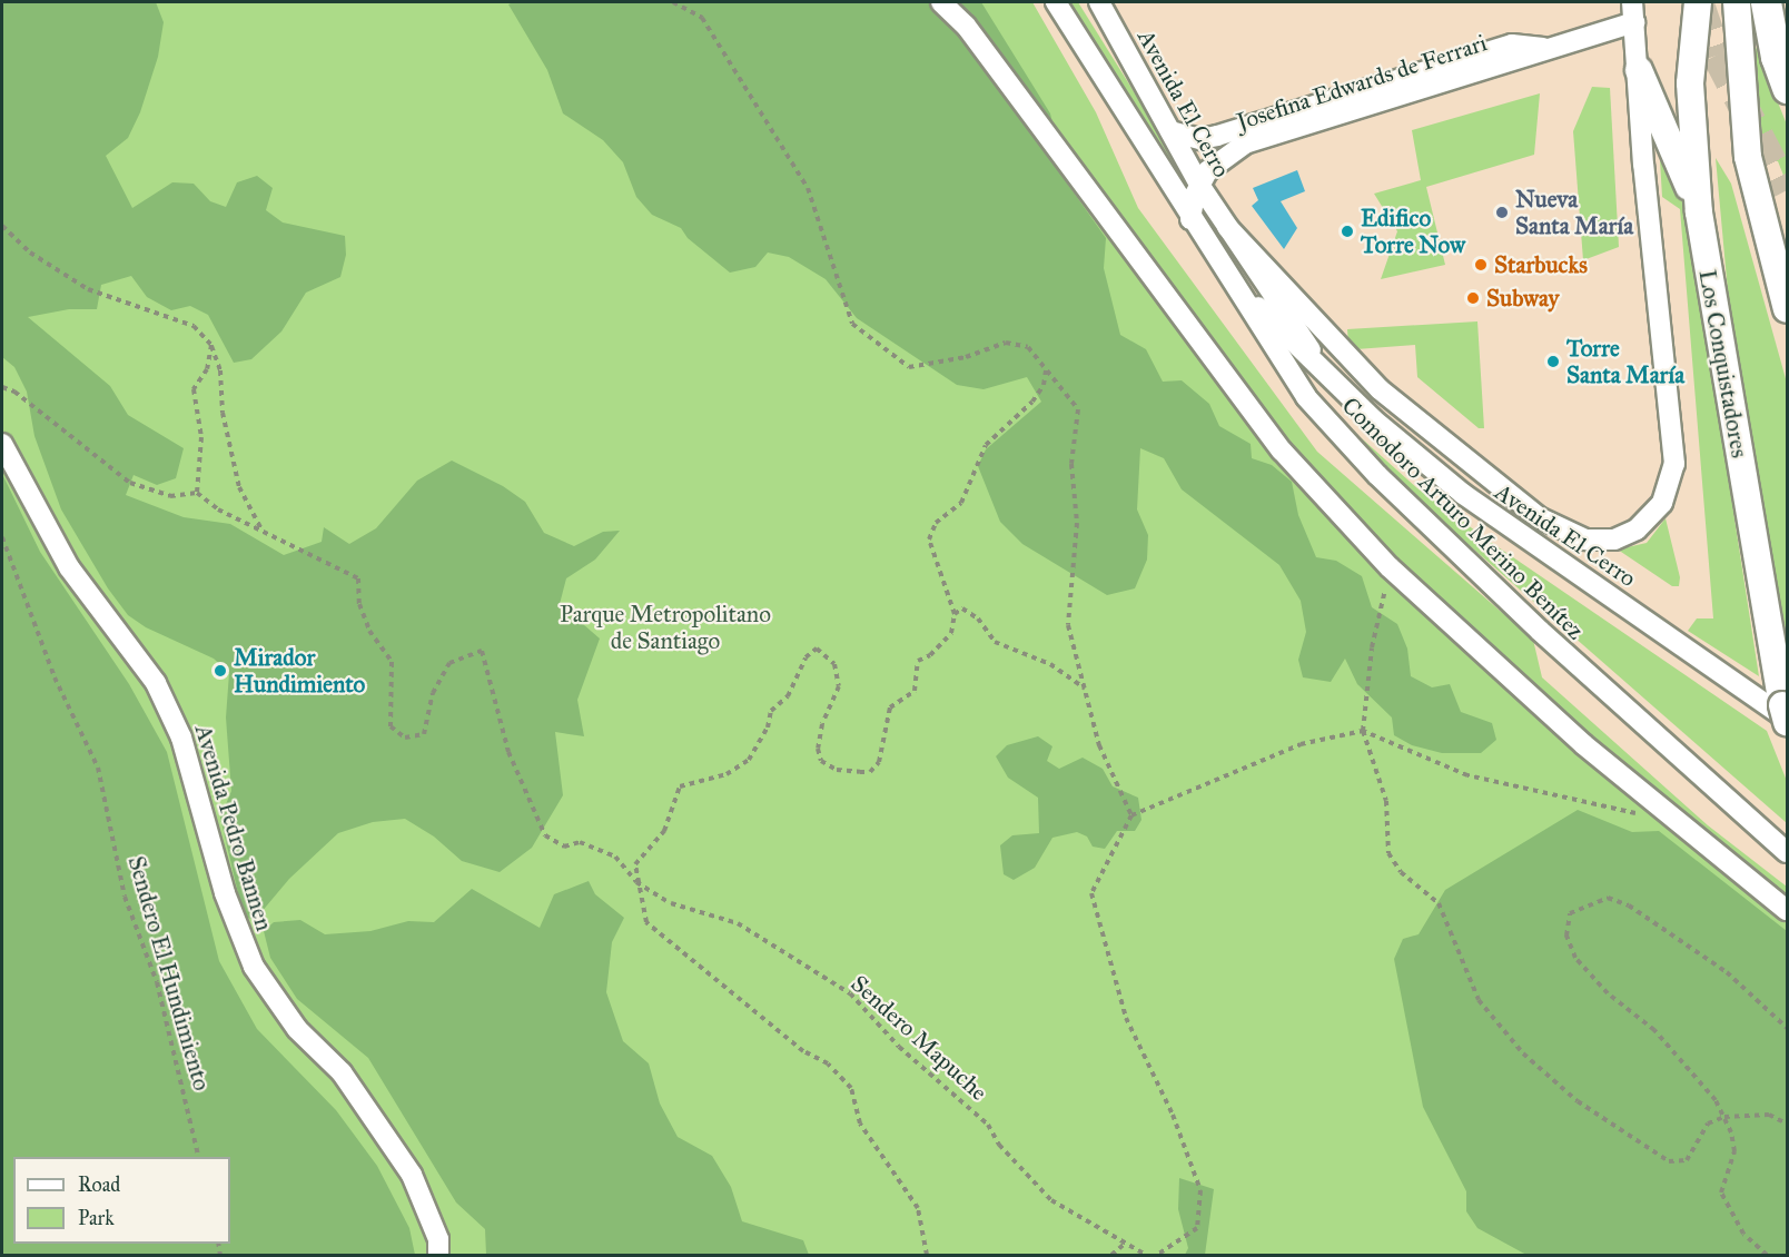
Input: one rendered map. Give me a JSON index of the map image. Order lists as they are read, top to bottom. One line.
{"streets":{"main road":["Los Conquistadores"],"street":["Josefina Edwards de Ferrari","Avenida El Cerro","Comodoro Arturo Merino Benítez","Avenida Pedro Bannen"],"path":["Sendero El Hundimiento","Sendero Mapuche"]},"crossings":[["Josefina Edwards de Ferrari","Avenida El Cerro"],["Josefina Edwards de Ferrari","Comodoro Arturo Merino Benítez"],["Avenida El Cerro","Los Conquistadores"],["Avenida El Cerro","Comodoro Arturo Merino Benítez"]],"parks":["Parque Metropolitano de Santiago"],"places":["Nueva Santa María","Edifico Torre Now","Starbucks","Subway","Torre Santa María","Mirador Hundimiento"],"legend":["Road","Park"]}
